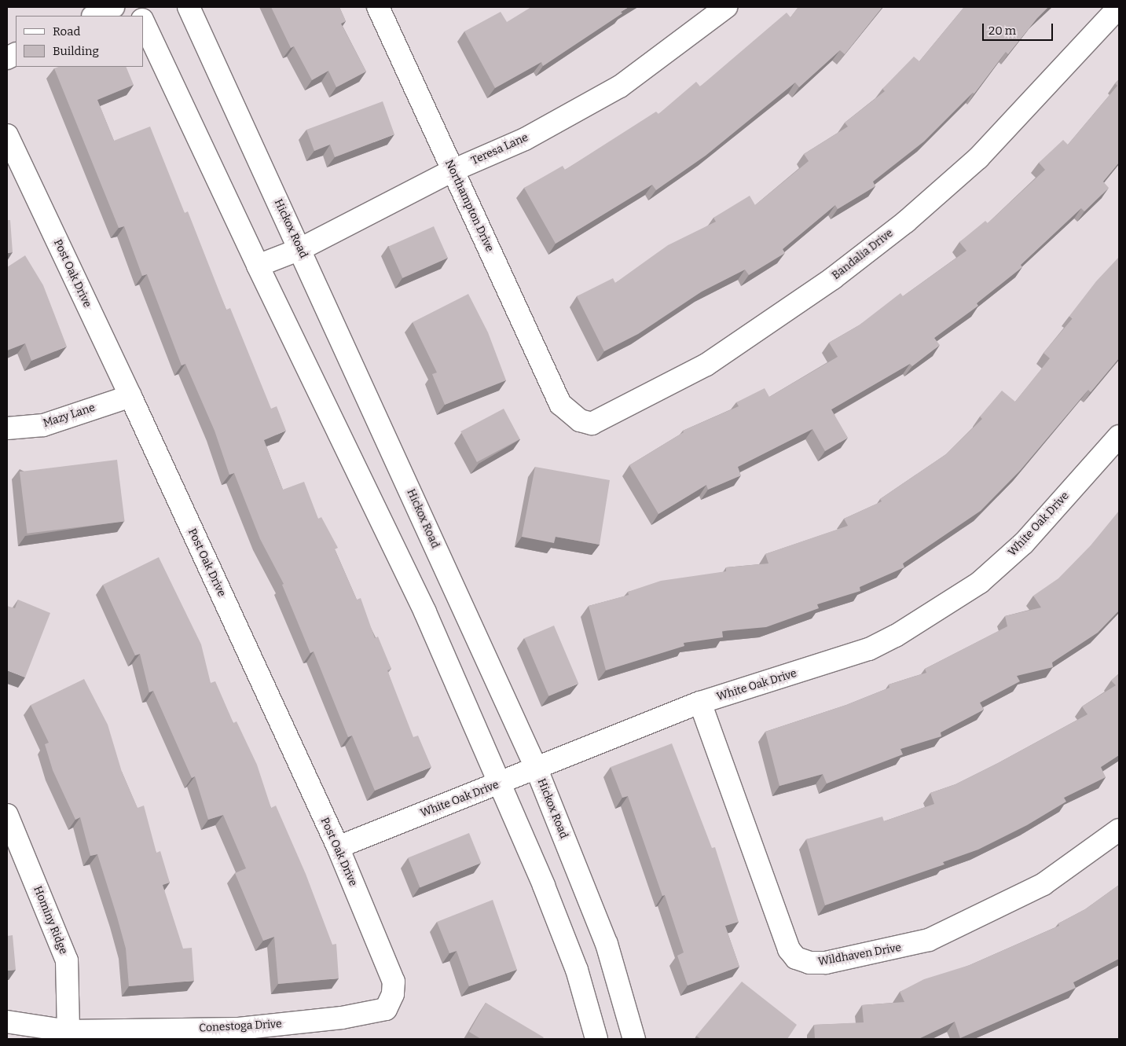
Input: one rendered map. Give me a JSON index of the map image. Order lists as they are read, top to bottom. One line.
{"streets":{"street":["Teresa Lane","Northampton Drive","Hickox Road","Bandalia Drive","Post Oak Drive","Mazy Lane","White Oak Drive","Hominy Ridge","Wildhaven Drive","Conestoga Drive"]},"crossings":[["Teresa Lane","Northampton Drive"],["Teresa Lane","Hickox Road"],["Northampton Drive","Bandalia Drive"],["Hickox Road","White Oak Drive"],["Post Oak Drive","Mazy Lane"],["Post Oak Drive","White Oak Drive"],["Post Oak Drive","Conestoga Drive"],["White Oak Drive","Wildhaven Drive"],["Hominy Ridge","Conestoga Drive"]],"legend":["Road","Building"],"scale_bar":"20 m"}
